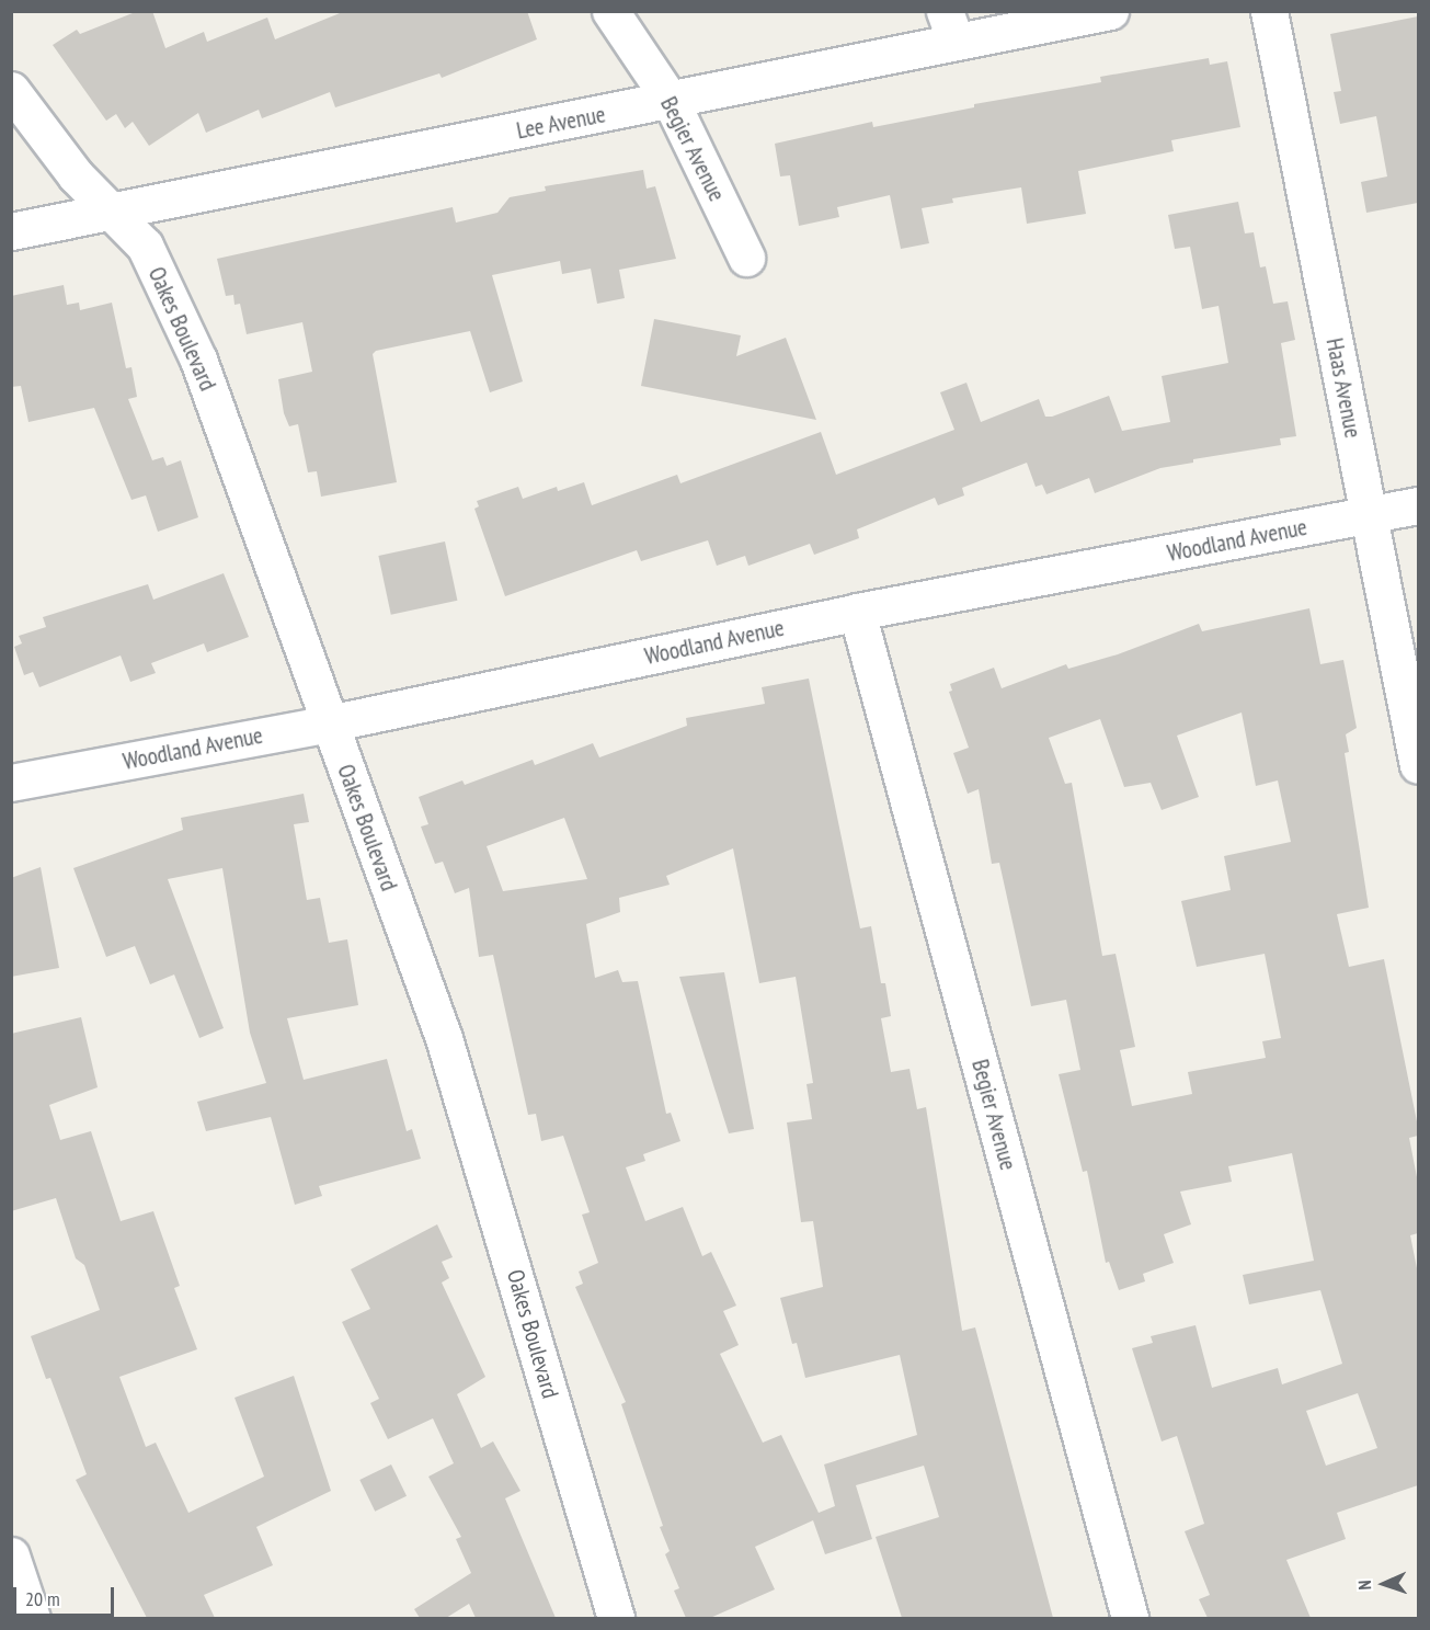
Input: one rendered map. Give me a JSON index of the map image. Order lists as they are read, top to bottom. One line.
{"streets":{"street":["Lee Avenue","Begier Avenue","Oakes Boulevard","Haas Avenue","Woodland Avenue"]},"crossings":[["Lee Avenue","Begier Avenue"],["Lee Avenue","Oakes Boulevard"],["Begier Avenue","Woodland Avenue"],["Oakes Boulevard","Woodland Avenue"],["Haas Avenue","Woodland Avenue"]],"scale_bar":"20 m","north":"left"}
